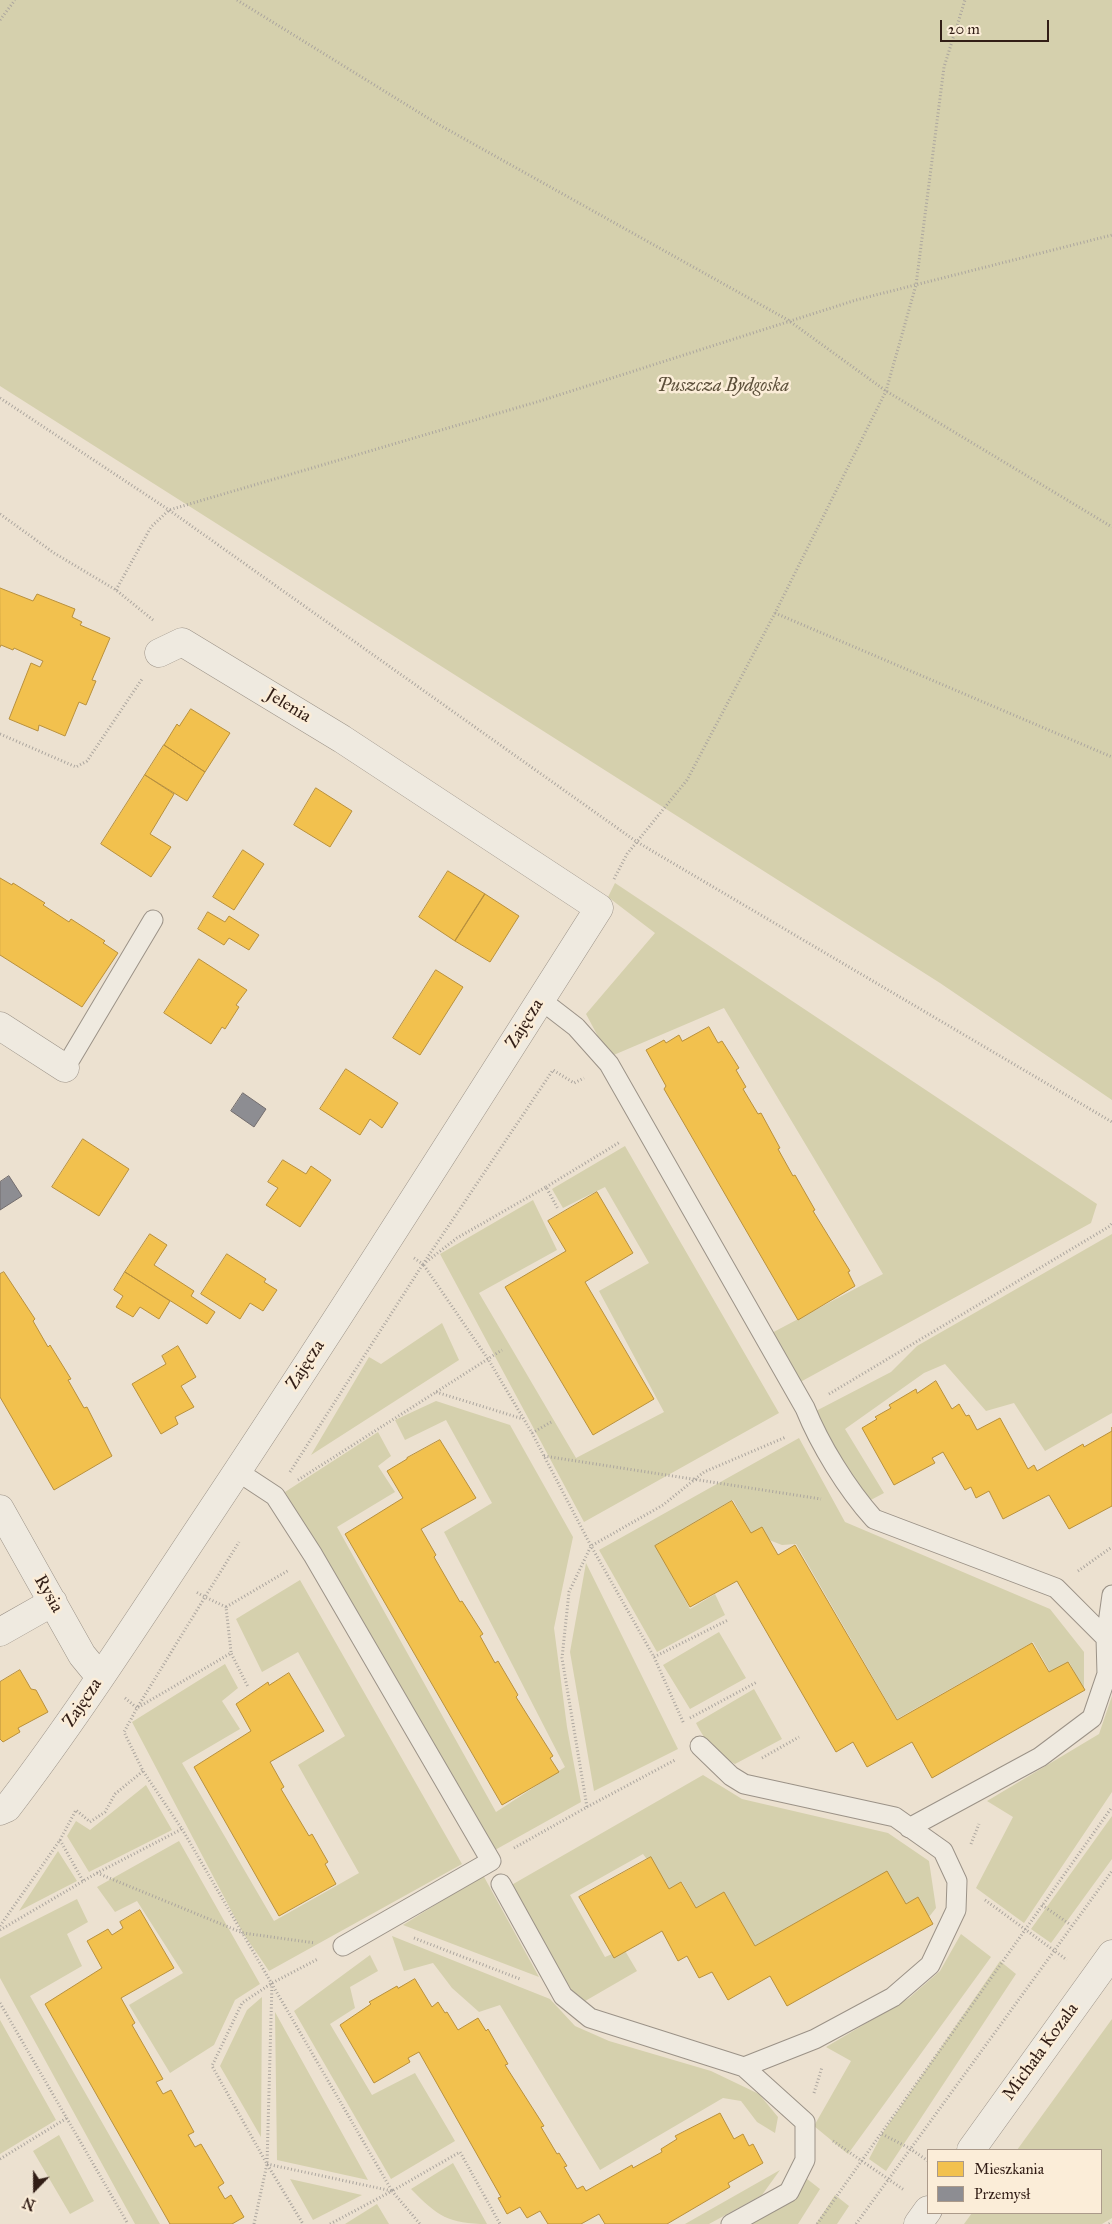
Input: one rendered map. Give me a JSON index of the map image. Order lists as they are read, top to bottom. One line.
{"streets":{"street":["Jelenia","Zajęcza","Rysia","Michała Kozala"]},"crossings":[["Jelenia","Zajęcza"],["Zajęcza","Rysia"]],"parks":["Puszcza Bydgoska"],"legend":["Mieszkania","Przemysł"],"scale_bar":"20 m","north":"bottom"}
